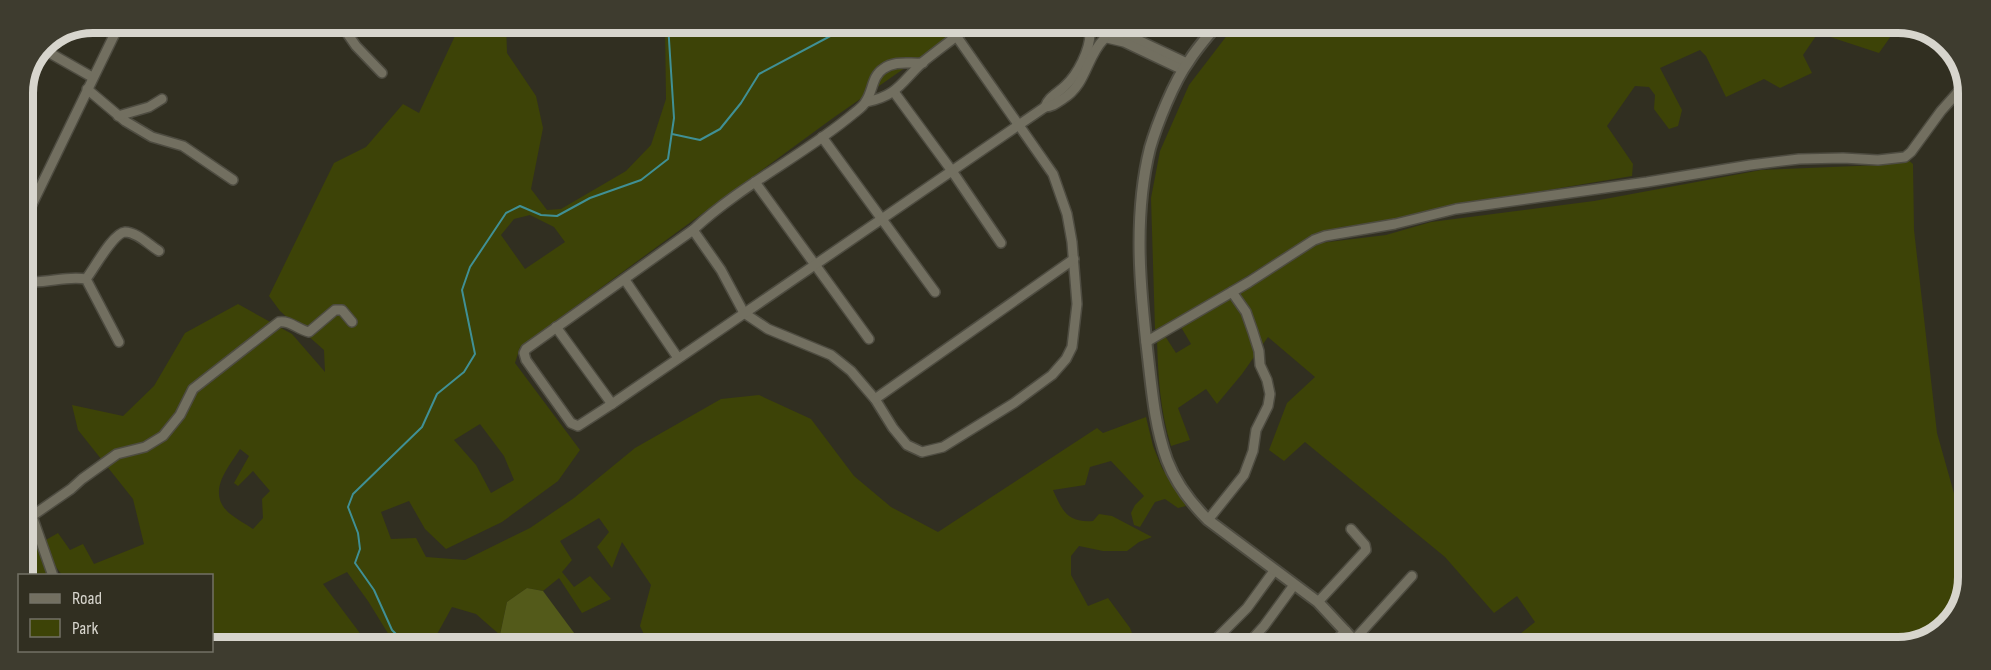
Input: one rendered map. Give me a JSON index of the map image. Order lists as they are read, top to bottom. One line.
{"legend":["Road","Park"]}
